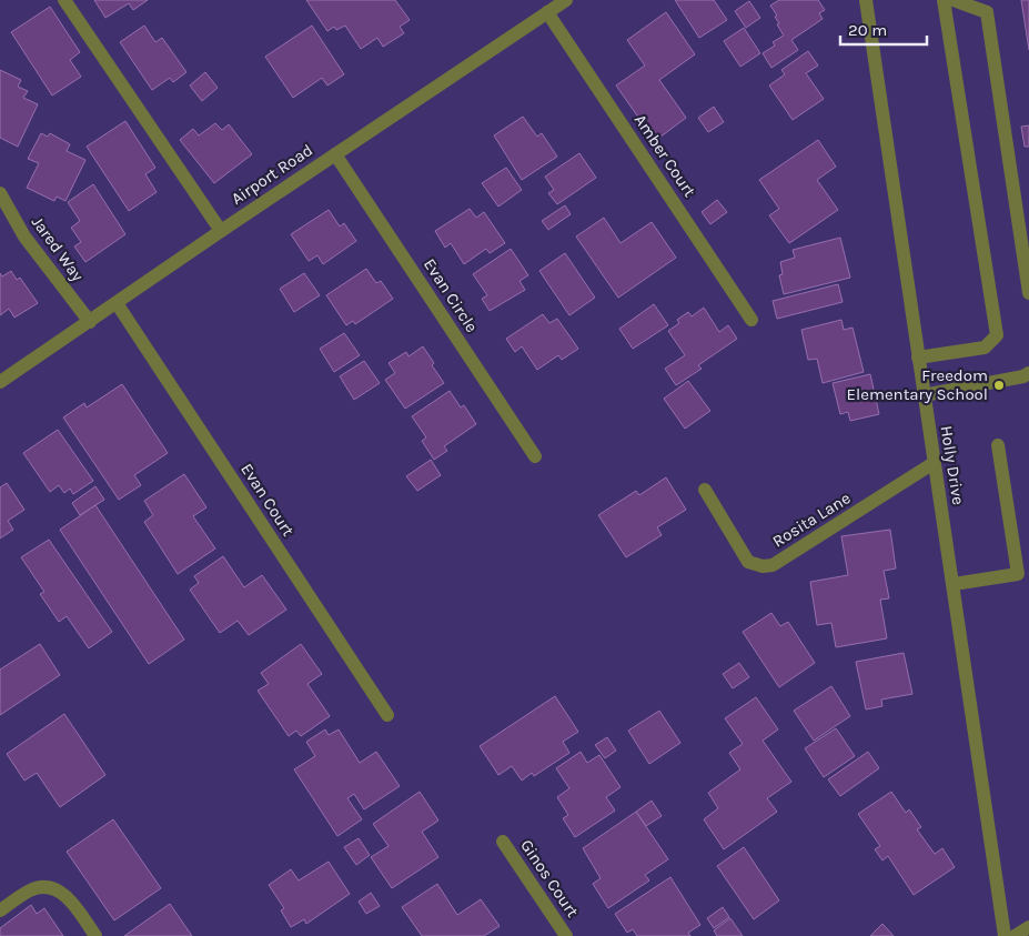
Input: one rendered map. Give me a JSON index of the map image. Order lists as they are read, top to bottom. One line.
{"streets":{"street":["Amber Court","Airport Road","Jared Way","Evan Circle","Holly Drive","Evan Court","Rosita Lane","Ginos Court"]},"crossings":[["Amber Court","Airport Road"],["Airport Road","Jared Way"],["Airport Road","Evan Circle"],["Airport Road","Evan Court"],["Holly Drive","Rosita Lane"]],"places":["Freedom Elementary School"],"scale_bar":"20 m"}
